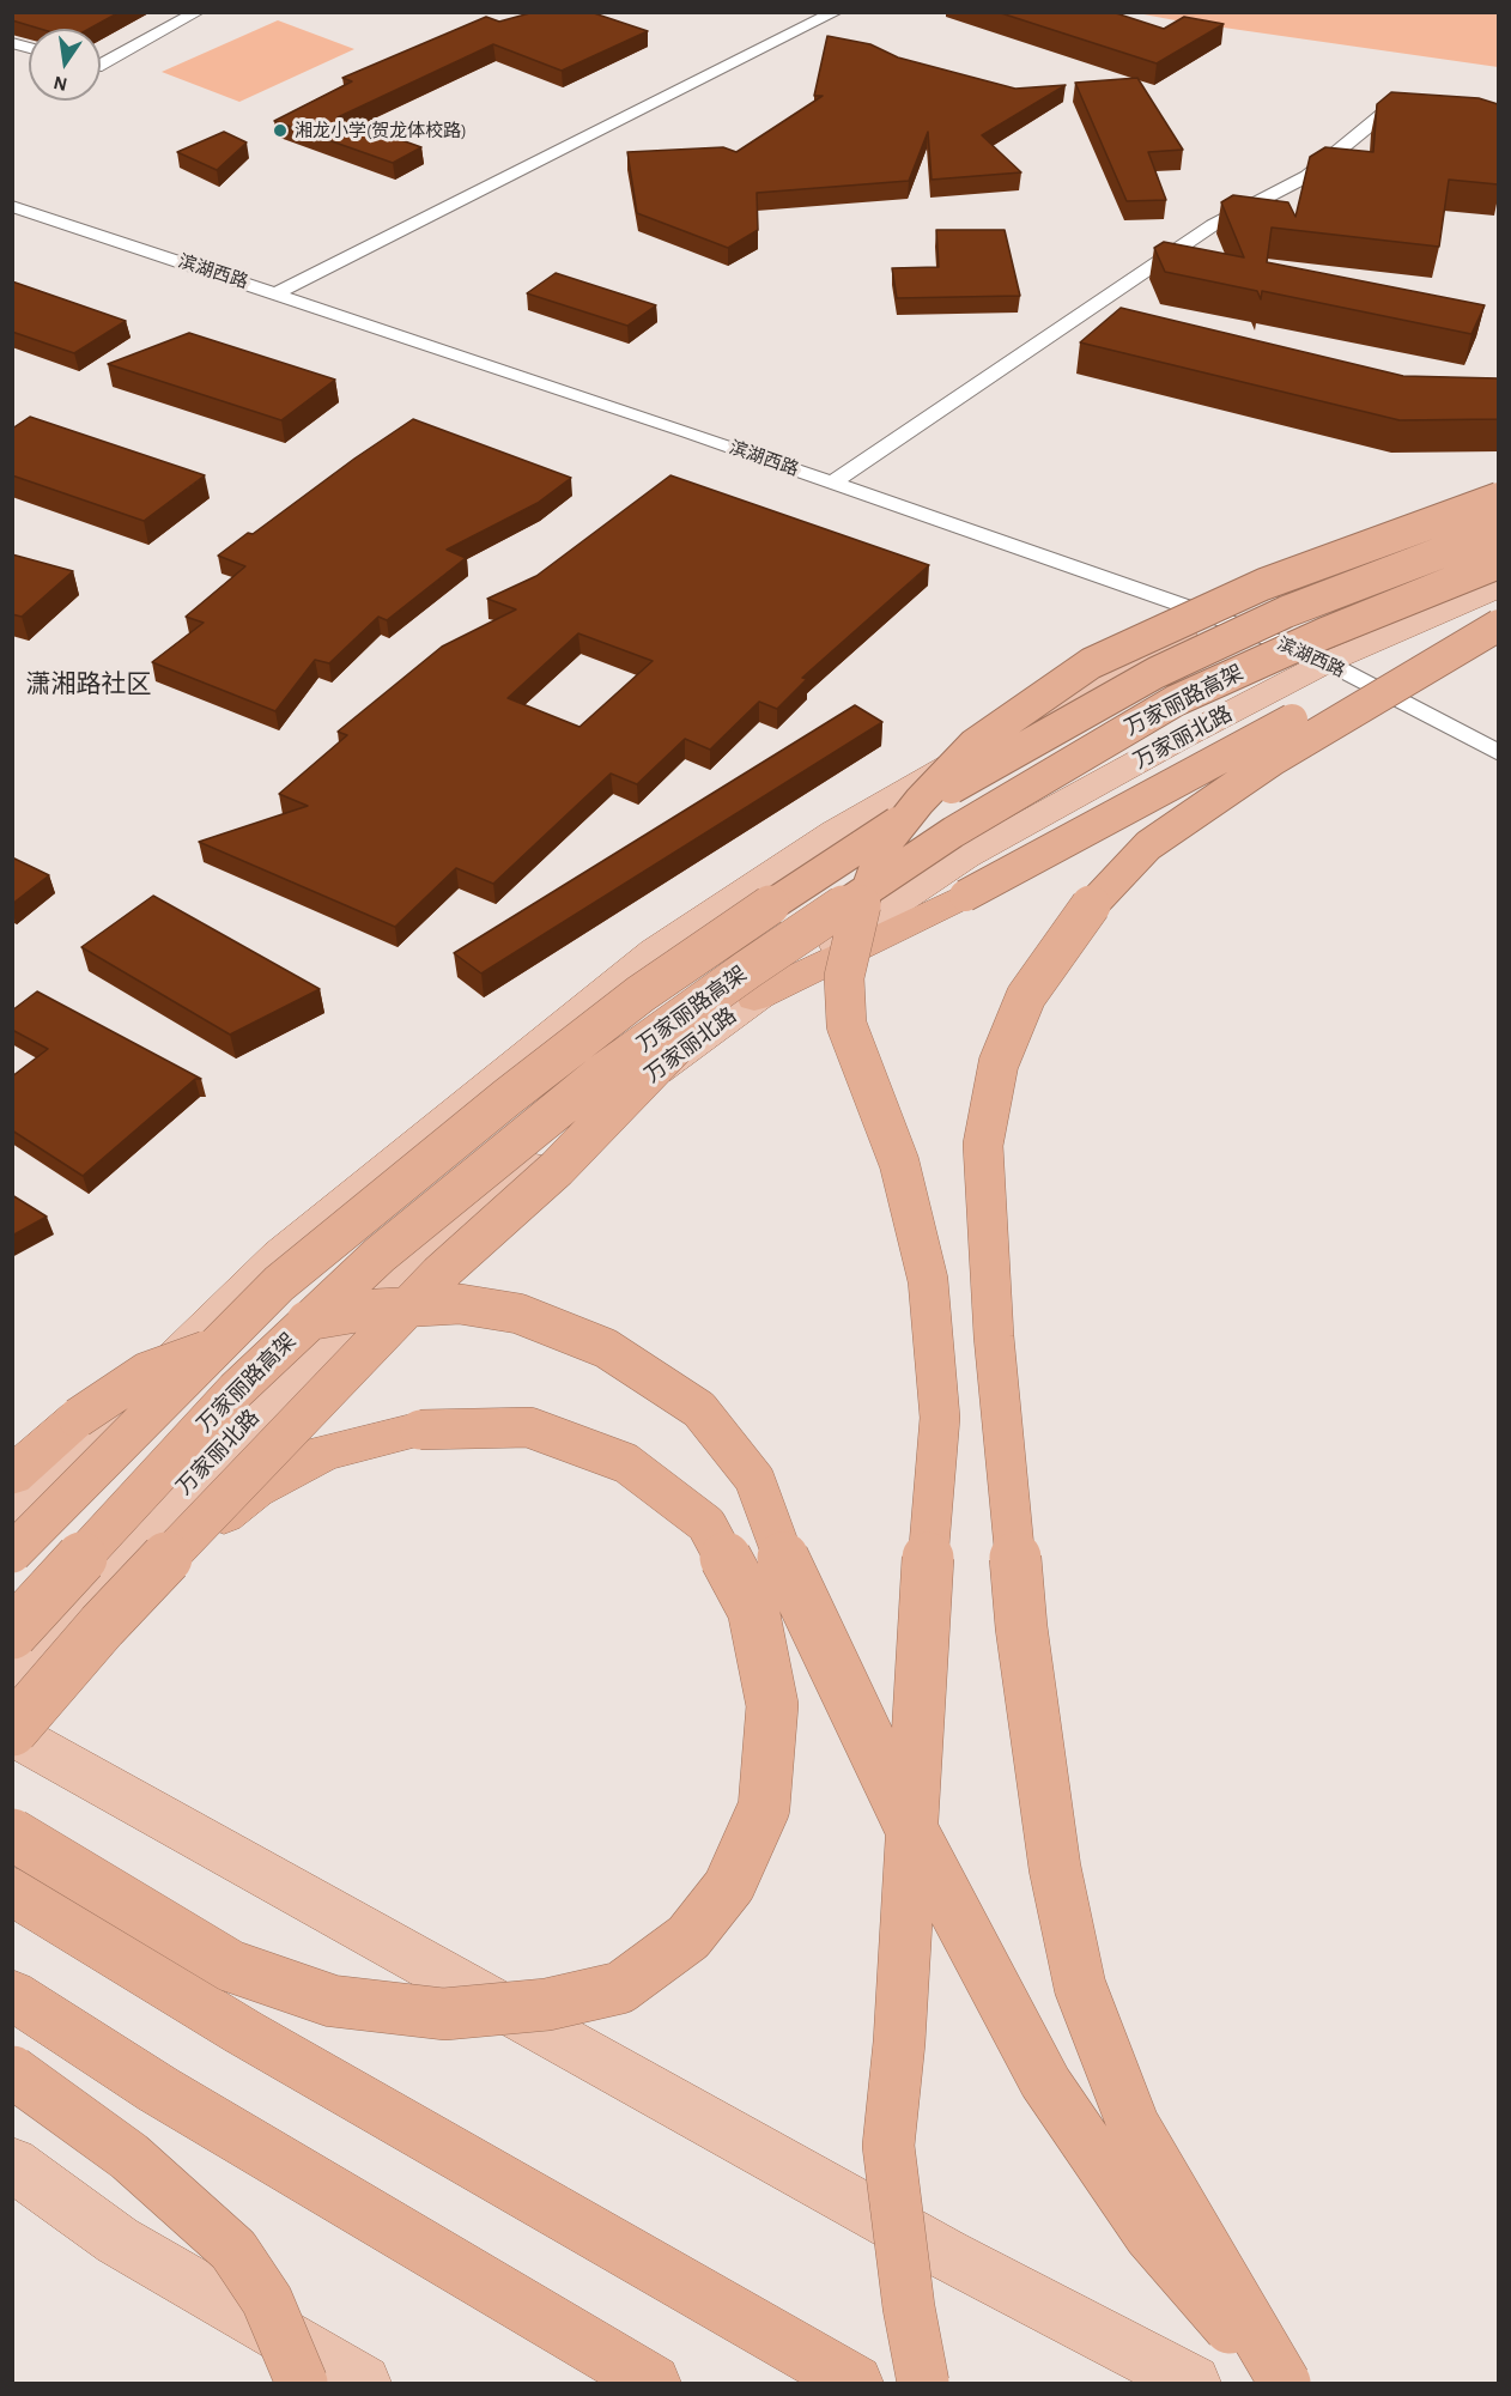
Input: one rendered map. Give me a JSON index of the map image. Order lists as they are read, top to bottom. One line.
{"streets":{"highway":["万家丽路高架"],"main road":["万家丽北路"],"street":["滨湖西路"]},"crossings":[["滨湖西路","万家丽北路"],["万家丽路高架","万家丽北路"]],"districts":["潇湘路社区"],"places":["湘龙小学(贺龙体校路)"],"north":"bottom"}
